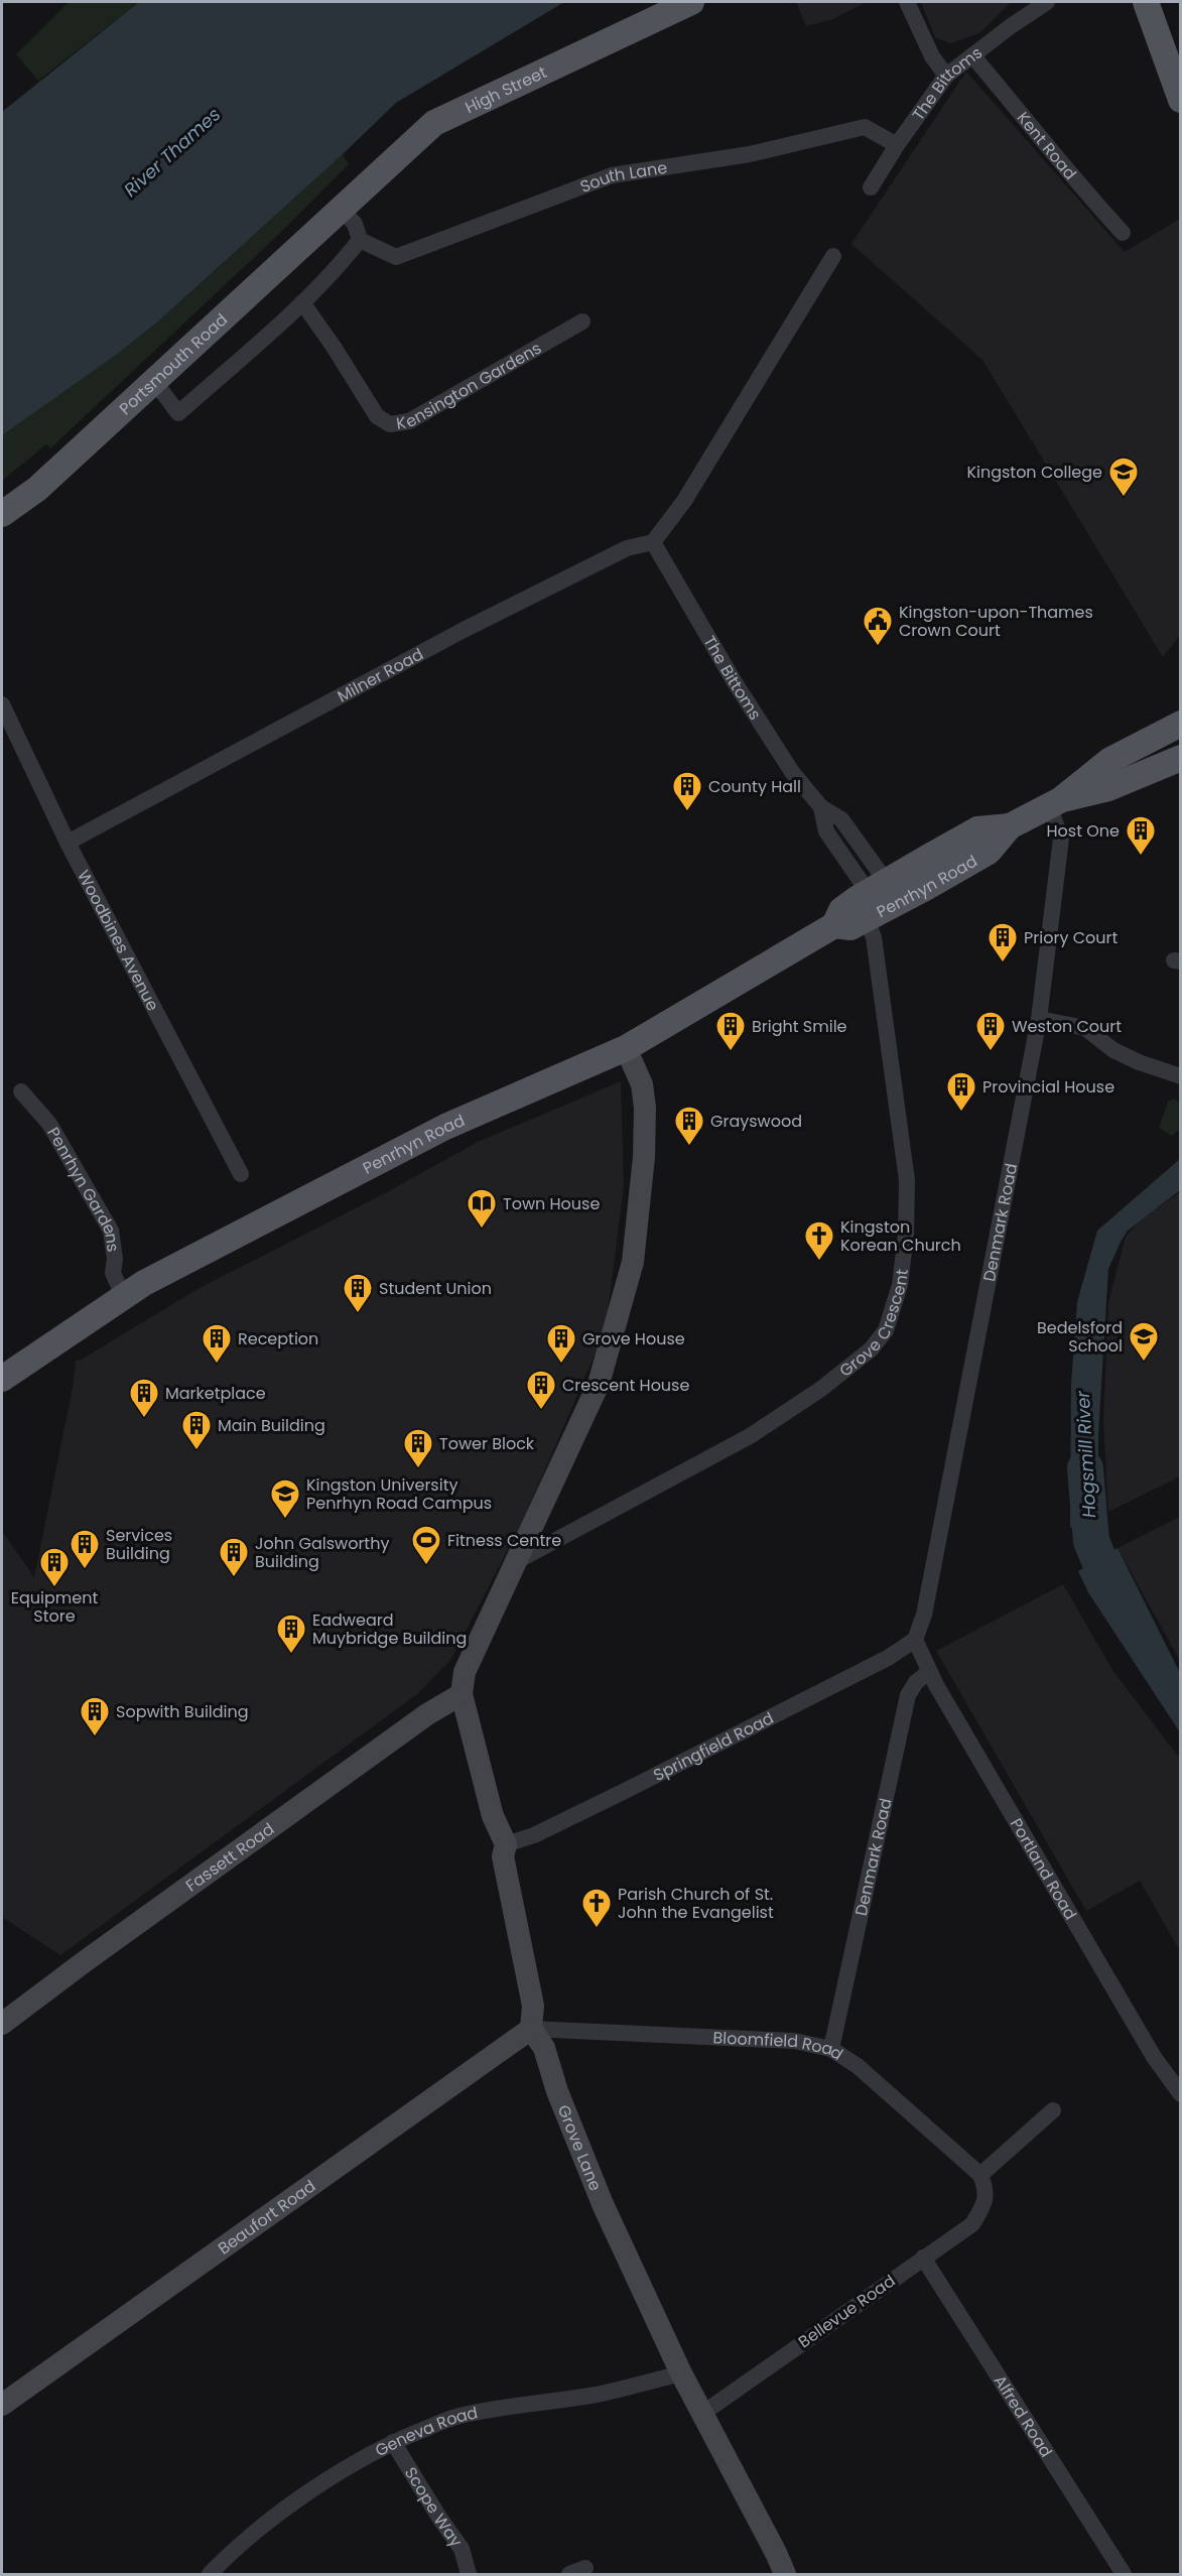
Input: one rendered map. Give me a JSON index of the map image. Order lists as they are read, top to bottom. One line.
{"streets":{"main road":["High Street","Portsmouth Road","Penrhyn Road"],"street":["The Bittoms","Kent Road","South Lane","Kensington Gardens","Milner Road","Woodbines Avenue","Penrhyn Gardens","Denmark Road","Grove Crescent","Springfield Road","Fassett Road","Portland Road","Bloomfield Road","Grove Lane","Beaufort Road","Bellevue Road","Alfred Road","Geneva Road","Scope Way"]},"crossings":[["The Bittoms","Kent Road"],["The Bittoms","South Lane"],["The Bittoms","Milner Road"],["The Bittoms","Penrhyn Road"],["The Bittoms","Grove Crescent"],["High Street","Portsmouth Road"],["Milner Road","Woodbines Avenue"],["Penrhyn Road","Penrhyn Gardens"],["Penrhyn Road","Denmark Road"],["Penrhyn Road","Grove Crescent"],["Denmark Road","Springfield Road"],["Denmark Road","Portland Road"],["Denmark Road","Bloomfield Road"],["Springfield Road","Portland Road"],["Bloomfield Road","Grove Lane"],["Bloomfield Road","Beaufort Road"],["Bloomfield Road","Bellevue Road"],["Grove Lane","Beaufort Road"],["Grove Lane","Bellevue Road"],["Grove Lane","Geneva Road"],["Bellevue Road","Alfred Road"],["Geneva Road","Scope Way"]],"water":["River Thames","Hogsmill River"],"places":{"school or university":["Kingston College","Bedelsford School","Kingston University Penrhyn Road Campus"],"public building":["Kingston-upon-Thames Crown Court"],"building":["County Hall","Host One","Priory Court","Bright Smile","Weston Court","Provincial House","Grayswood","Student Union","Reception","Grove House","Crescent House","Marketplace","Main Building","Tower Block","Services Building","John Galsworthy Building","Equipment Store","Eadweard Muybridge Building","Sopwith Building"],"library":["Town House"],"church":["Kingston Korean Church","Parish Church of St. John the Evangelist"],"sports":["Fitness Centre"]}}
